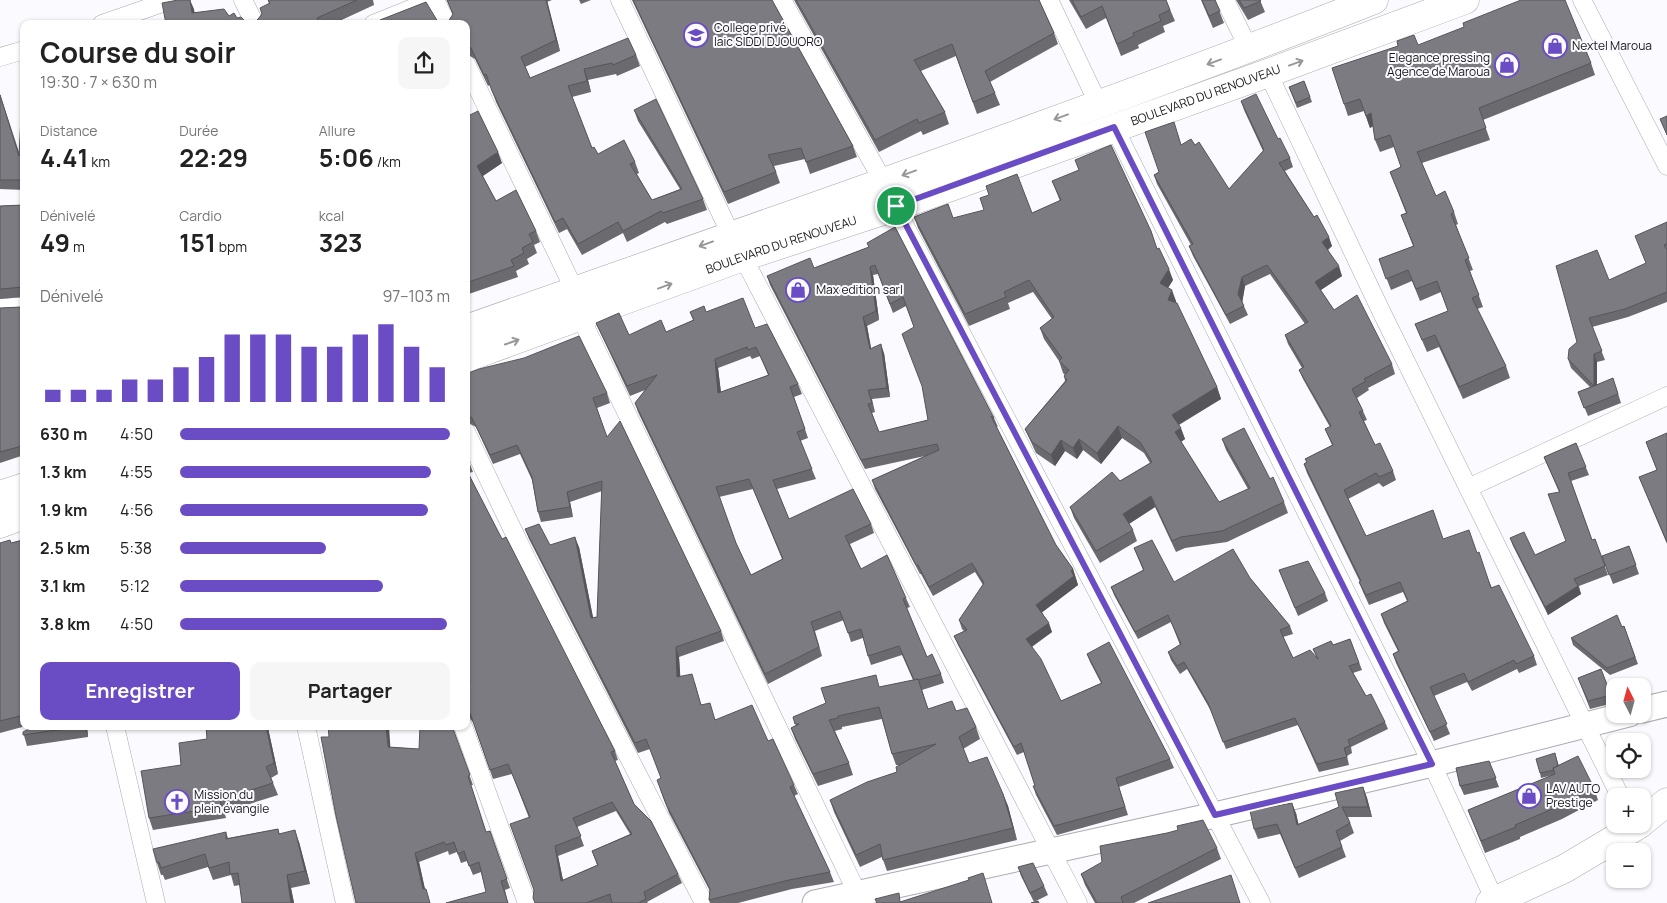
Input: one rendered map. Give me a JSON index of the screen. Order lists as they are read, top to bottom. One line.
{"streets":{"main road":["BOULEVARD DU RENOUVEAU"]},"places":{"school or university":["College privé laic SIDDI DJOUORO"],"shop":["Nextel Maroua","Elegance pressing Agence de Maroua","Max edition sarl","LAV AUTO Prestige"],"church":["Mission du plein évangile"]},"north":"top","page":{"heading":["Course du soir","19:30 · 7 × 630 m"],"stats":[["Distance","4.41 km"],["Durée","22:29"],["Allure","5:06 /km"],["Dénivelé","49 m"],["Cardio","151 bpm"],["kcal","323"]],"chart":["Dénivelé","97–103 m"],"list":[{"name":"630 m","note":"4:50"},{"name":"1.3 km","note":"4:55"},{"name":"1.9 km","note":"4:56"},{"name":"2.5 km","note":"5:38"},{"name":"3.1 km","note":"5:12"},{"name":"3.8 km","note":"4:50"}],"buttons":["Enregistrer","Partager"],"map_buttons":["+","−"]}}
